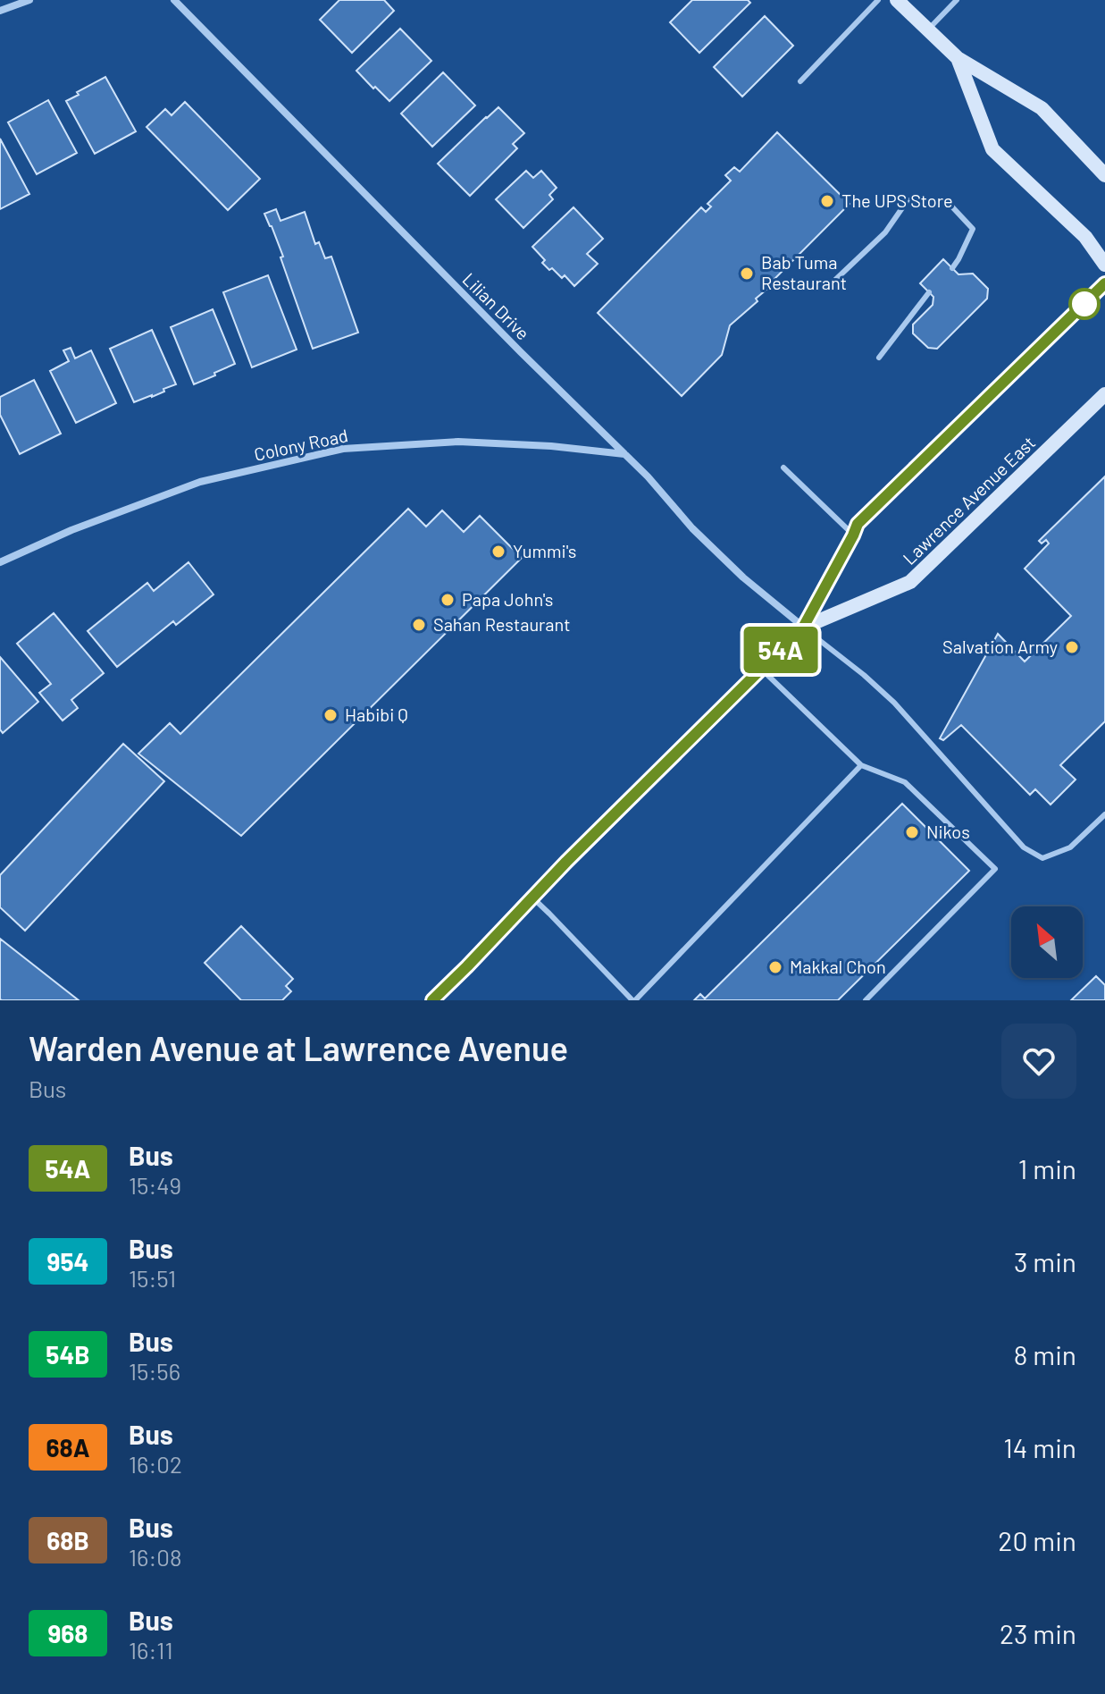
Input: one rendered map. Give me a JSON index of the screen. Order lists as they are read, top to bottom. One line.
{"streets":{"main road":["Lawrence Avenue East"],"street":["Lilian Drive","Colony Road"]},"crossings":[["Lilian Drive","Colony Road"],["Lilian Drive","Lawrence Avenue East"]],"places":["The UPS Store","Bab Tuma Restaurant","Yummi's","Papa John's","Sahan Restaurant","Salvation Army","Habibi Q","Nikos","Makkal Chon"],"lines":["bus line 54A"],"north":"top left","page":{"on_map":"54A","heading":["Warden Avenue at Lawrence Avenue","Bus"],"list":[{"mark":"54A","name":"Bus","note":"15:49","value":"1 min"},{"mark":"954","name":"Bus","note":"15:51","value":"3 min"},{"mark":"54B","name":"Bus","note":"15:56","value":"8 min"},{"mark":"68A","name":"Bus","note":"16:02","value":"14 min"},{"mark":"68B","name":"Bus","note":"16:08","value":"20 min"},{"mark":"968","name":"Bus","note":"16:11","value":"23 min"}]}}
